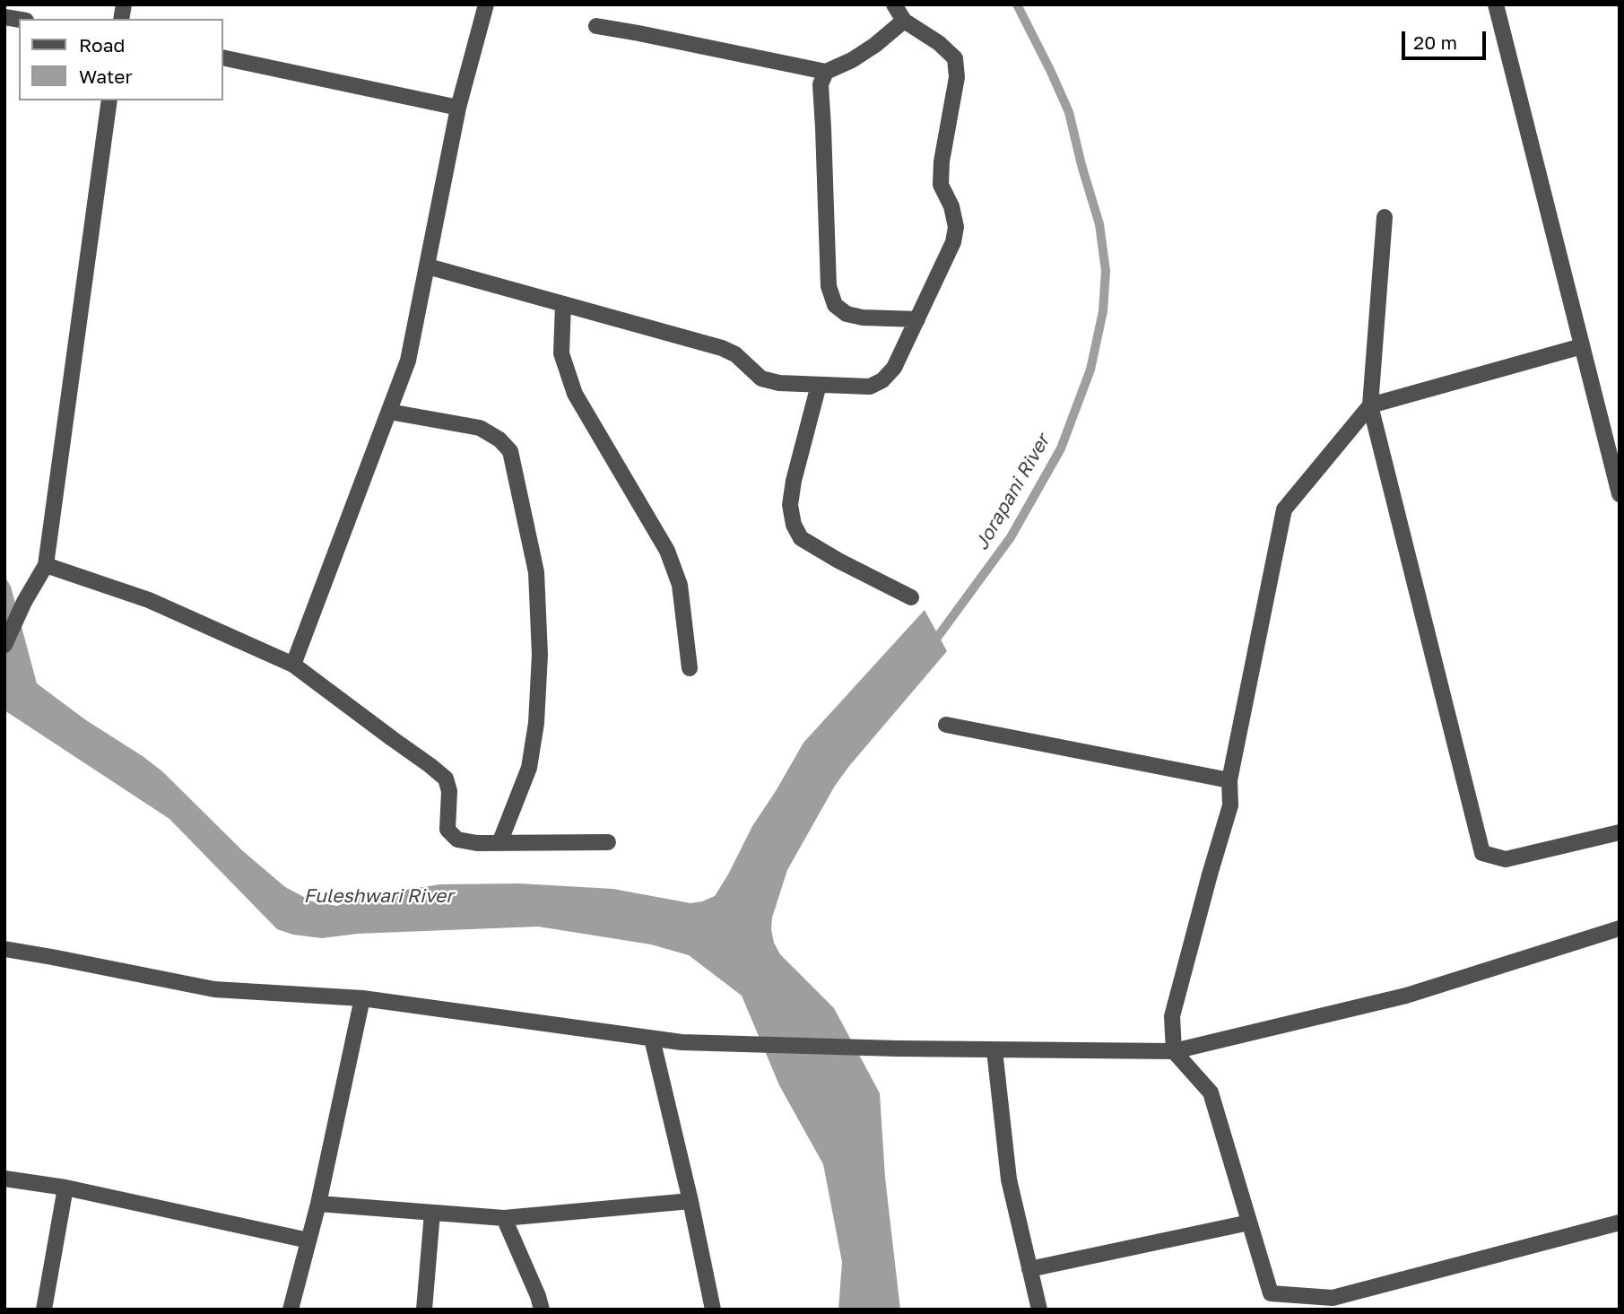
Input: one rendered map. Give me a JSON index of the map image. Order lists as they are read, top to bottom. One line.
{"water":["Jorapani River","Fuleshwari River"],"legend":["Road","Water"],"scale_bar":"20 m"}
